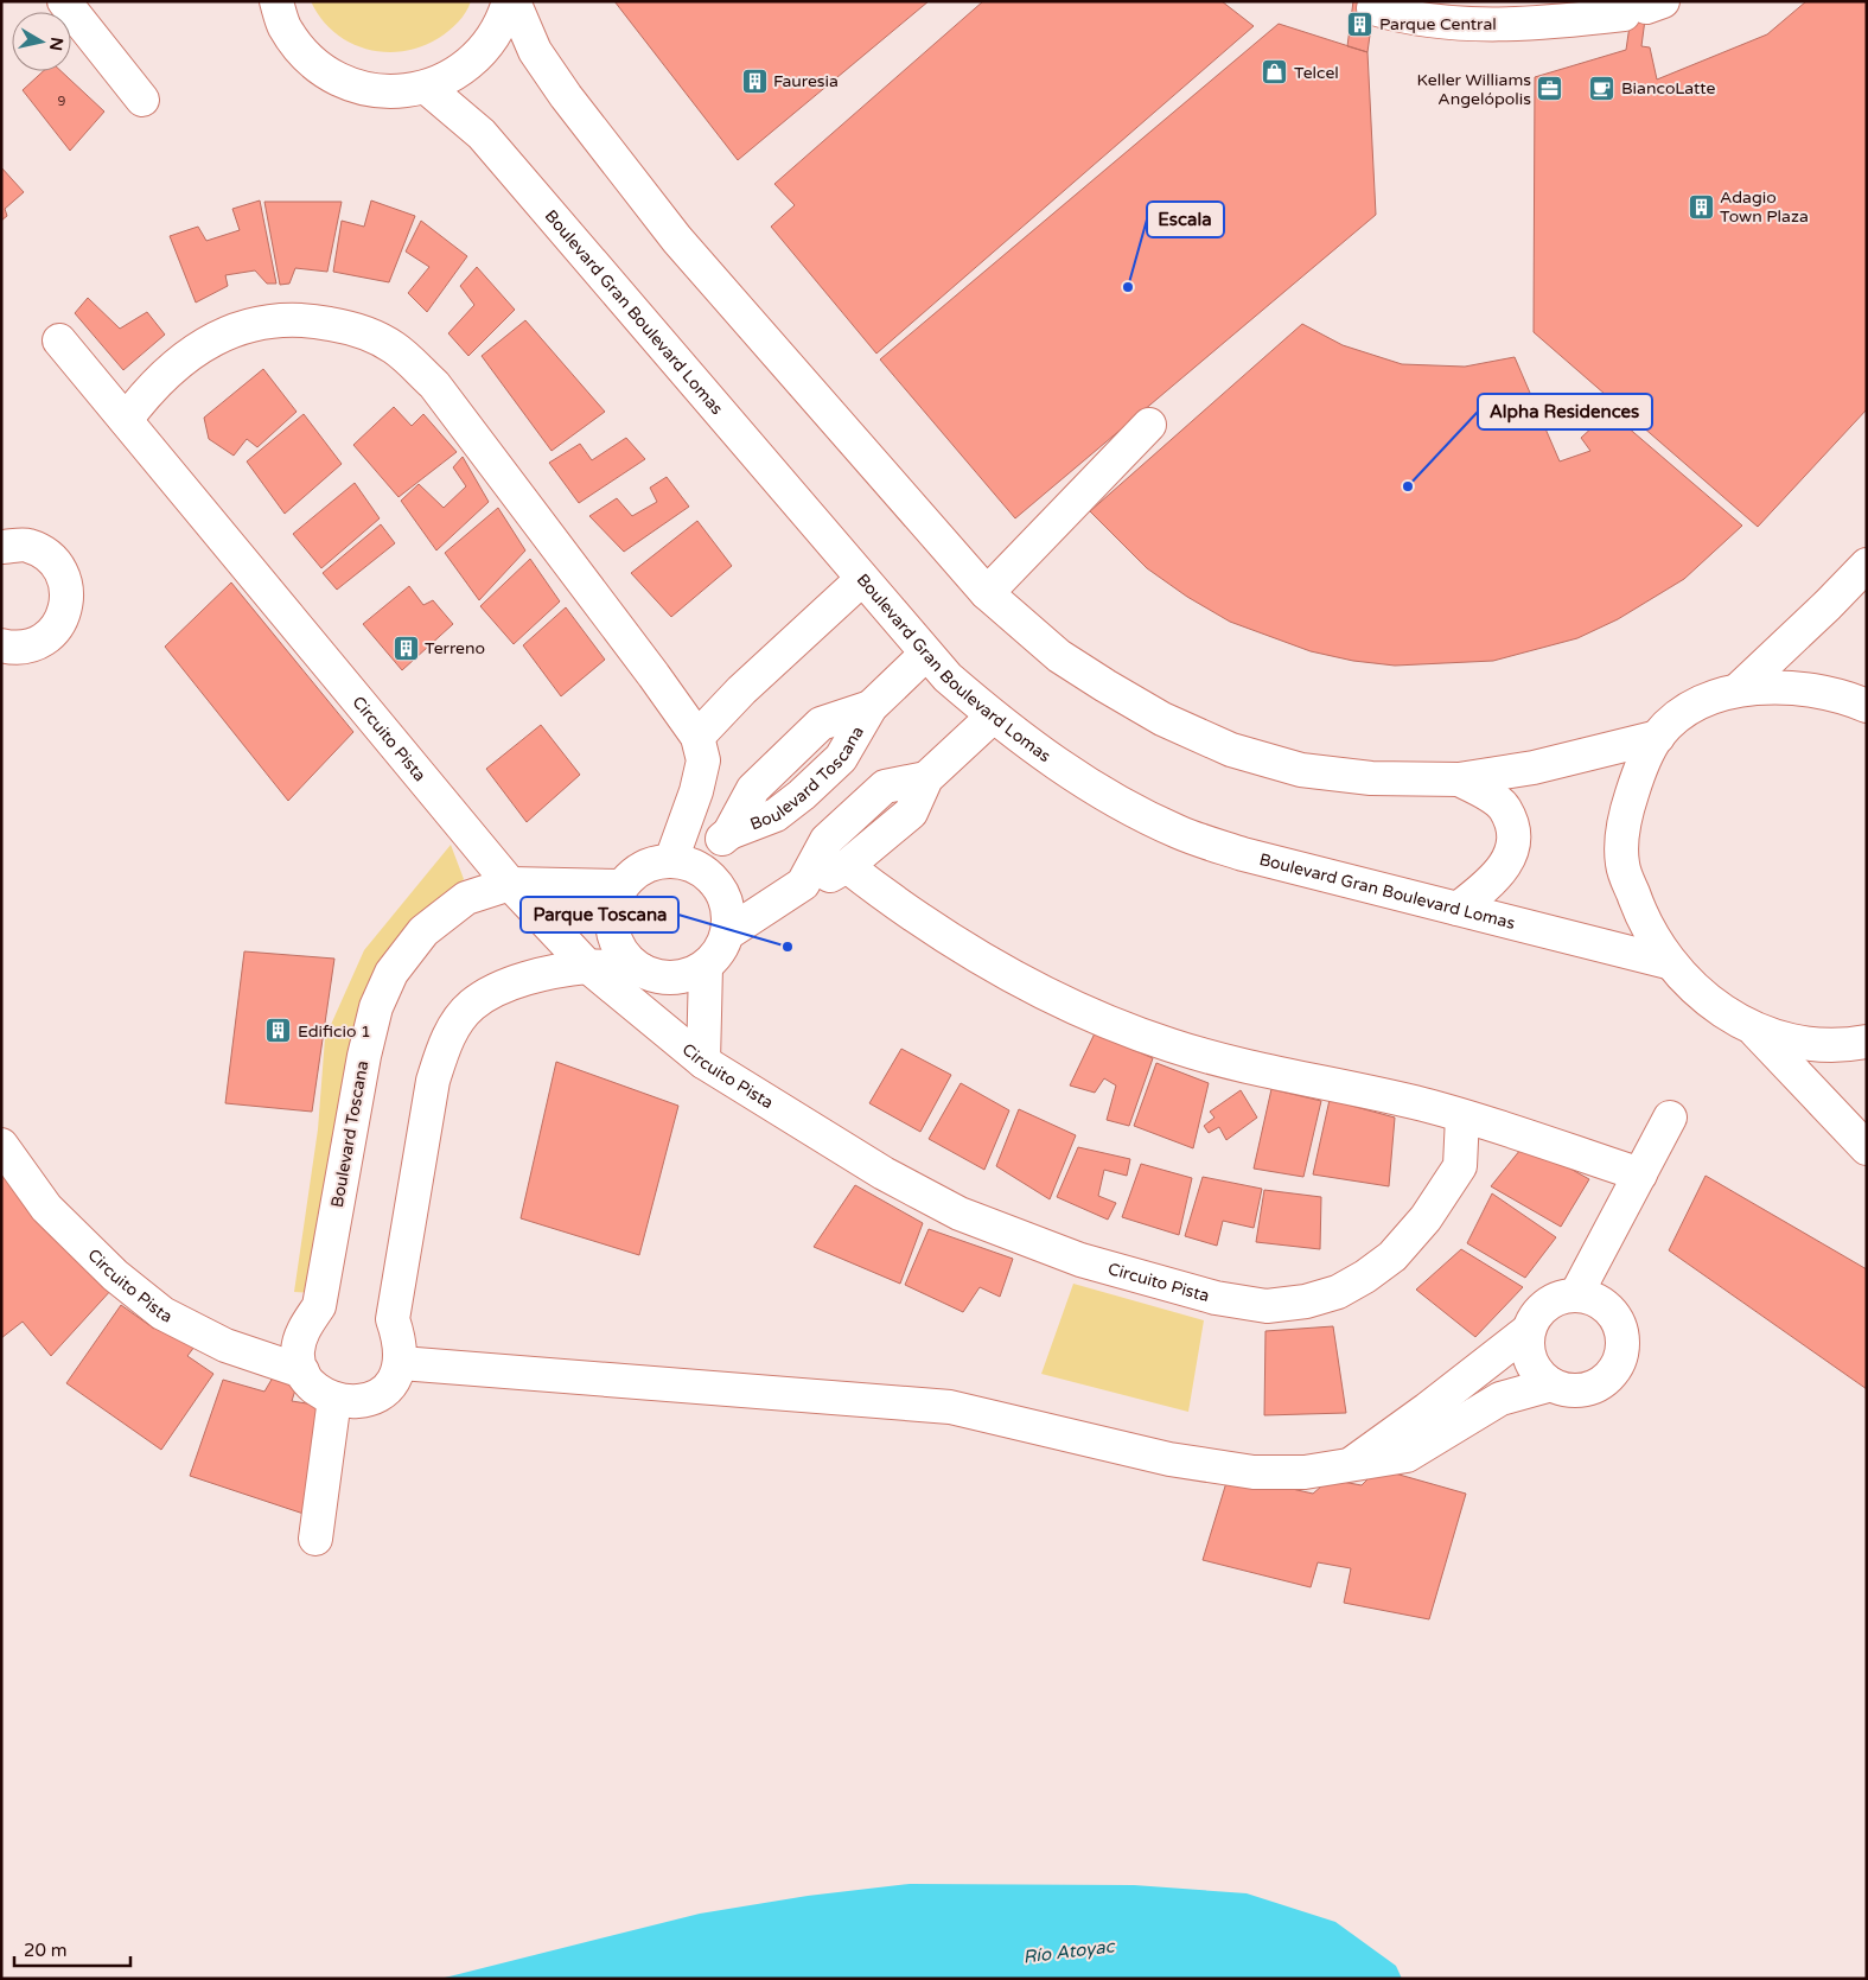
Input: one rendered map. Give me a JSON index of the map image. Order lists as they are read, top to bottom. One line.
{"streets":{"street":["Boulevard Gran Boulevard Lomas","Circuito Pista","Boulevard Toscana"]},"crossings":[["Boulevard Gran Boulevard Lomas","Boulevard Toscana"],["Circuito Pista","Boulevard Toscana"]],"water":["Río Atoyac"],"places":{"building":["Parque Central","Fauresia","Adagio Town Plaza","Terreno","Edificio 1"],"shop":["Telcel"],"cafe":["BiancoLatte"],"office":["Keller Williams Angelópolis"],"other":["Escala","Alpha Residences","Parque Toscana"]},"house_numbers":["9"],"scale_bar":"20 m","north":"right"}
